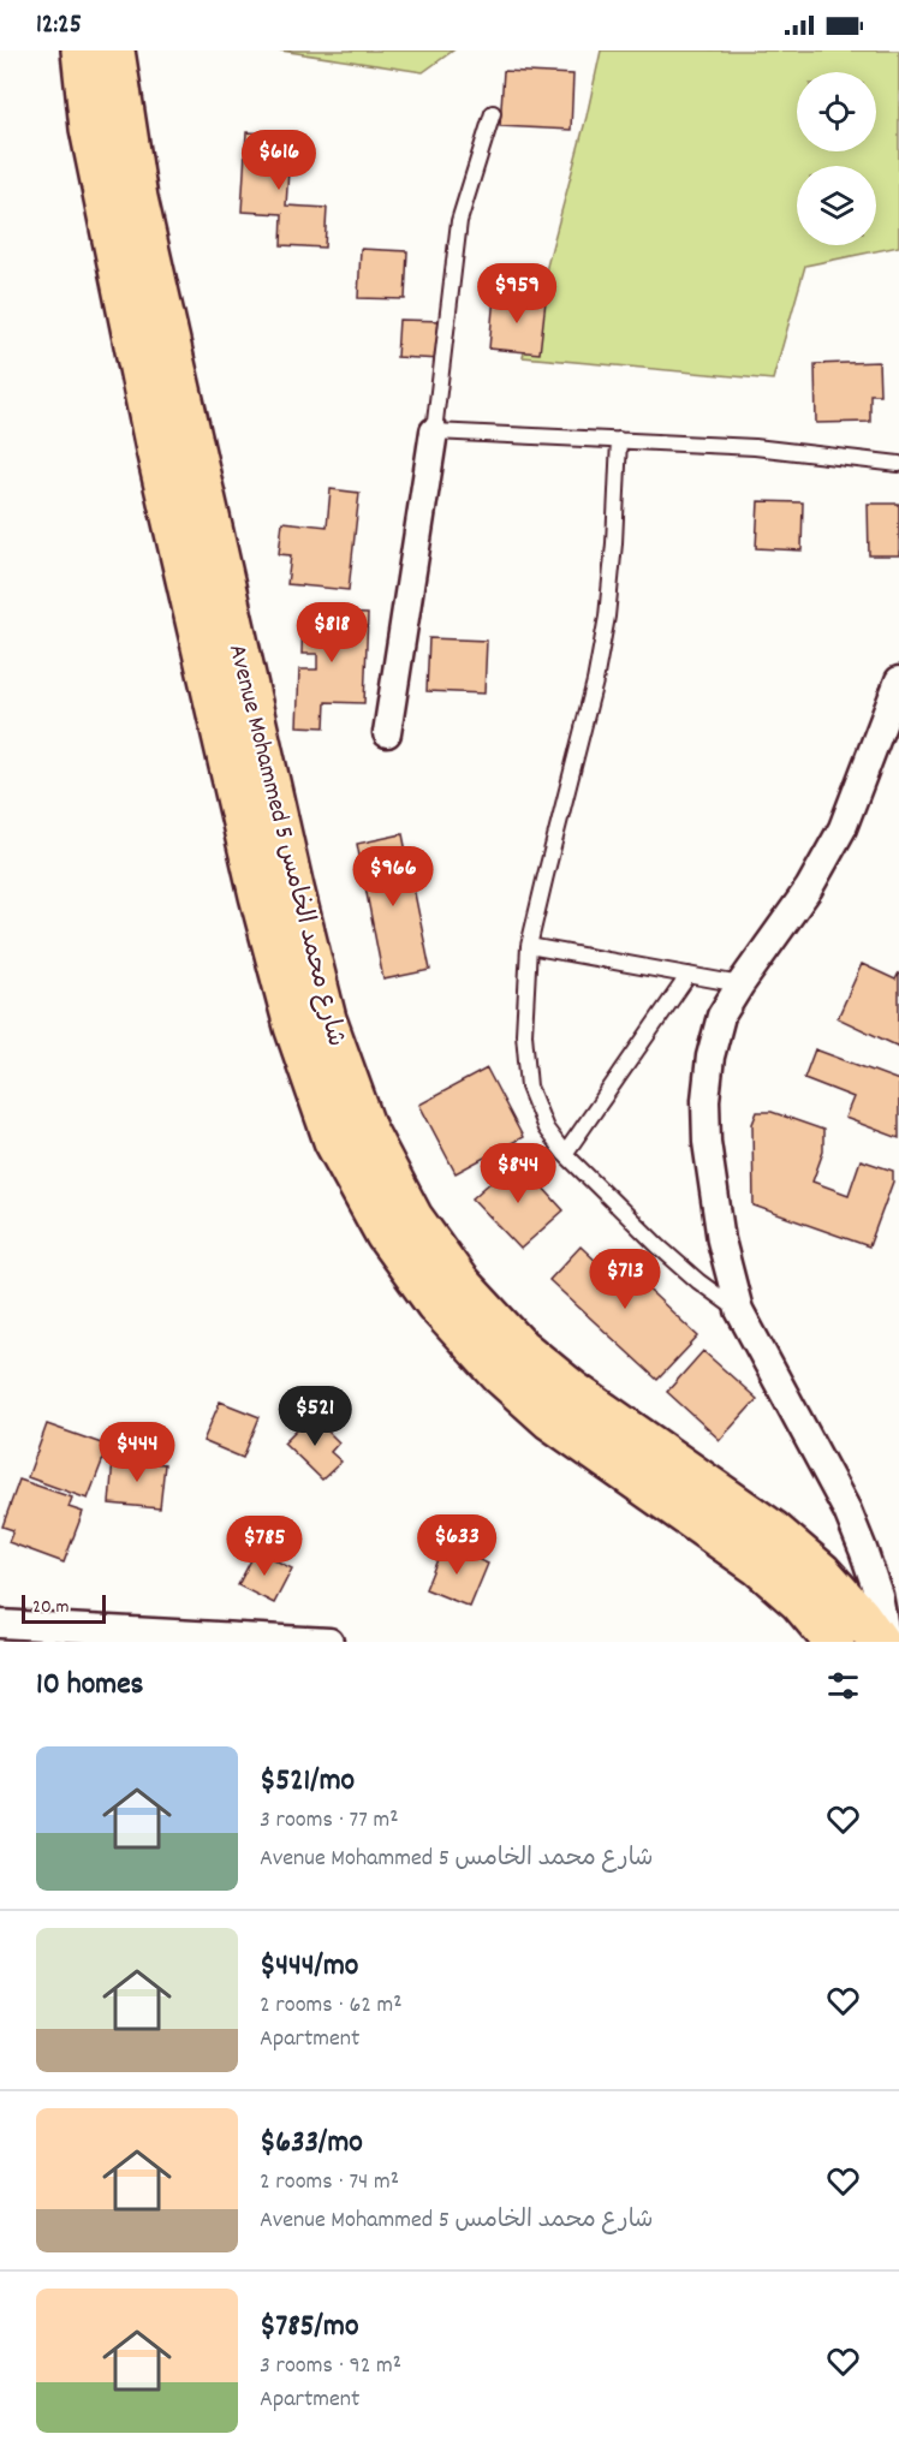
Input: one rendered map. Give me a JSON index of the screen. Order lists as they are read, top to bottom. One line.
{"streets":{"main road":["Avenue Mohammed 5 شارع محمد الخامس"]},"scale_bar":"20 m","page":{"status":"12:25","price":["$616","$959","$818","$966","$844","$713","$521","$444","$633","$785"],"scale":"20 m","heading":"10 homes","list":[{"name":"$521/mo","note":"3 rooms · 77 m² · Avenue Mohammed 5 شارع محمد الخامس"},{"name":"$444/mo","note":"2 rooms · 62 m² · Apartment"},{"name":"$633/mo","note":"2 rooms · 74 m² · Avenue Mohammed 5 شارع محمد الخامس"},{"name":"$785/mo","note":"3 rooms · 92 m² · Apartment"}]}}
